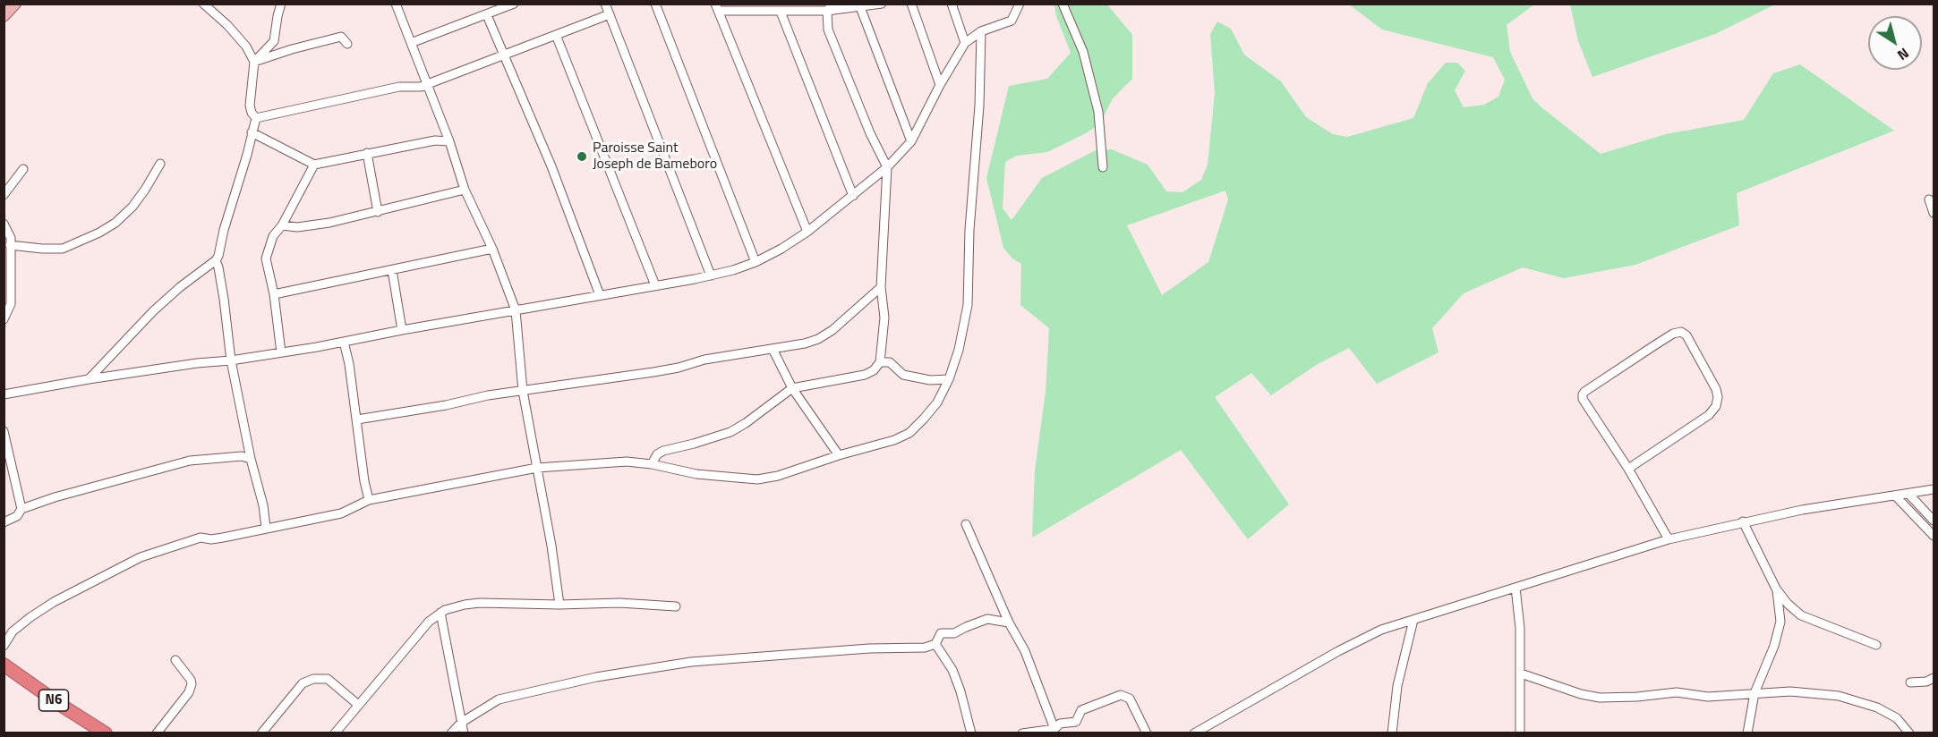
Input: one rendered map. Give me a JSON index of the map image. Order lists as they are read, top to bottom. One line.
{"streets":{"highway":["N6"]},"places":["Paroisse Saint Joseph de Bameboro"],"north":"bottom right"}
